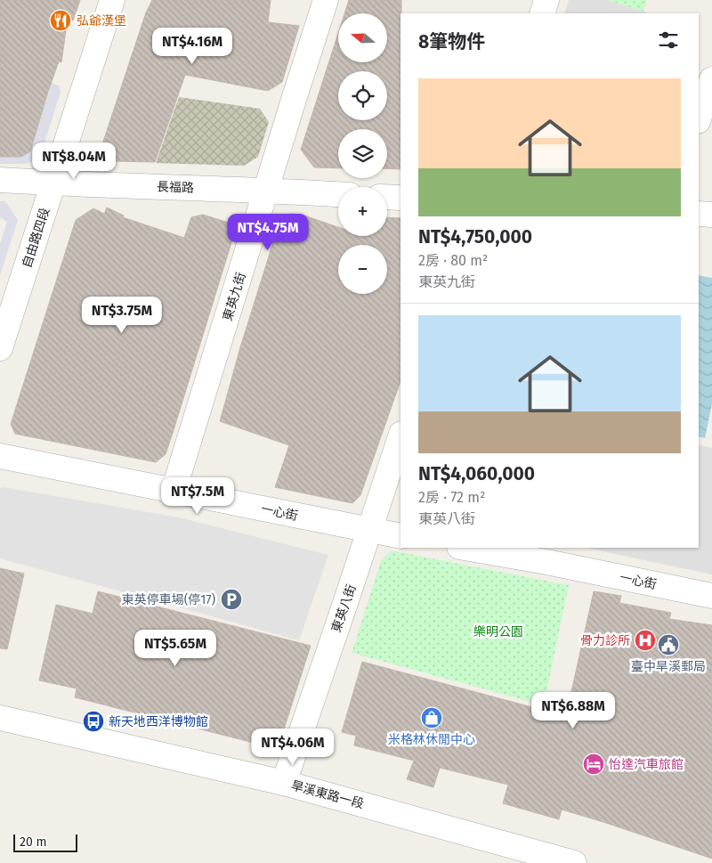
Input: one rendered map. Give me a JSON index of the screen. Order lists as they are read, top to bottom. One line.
{"streets":{"street":["長福路","自由路四段","東英九街","一心街","東英八街","旱溪東路一段"]},"crossings":[["長福路","自由路四段"],["長福路","東英九街"],["東英九街","一心街"],["一心街","東英八街"],["東英八街","旱溪東路一段"]],"parks":["樂明公園"],"places":{"restaurant":["弘爺漢堡"],"parking":["東英停車場(停17)"],"hospital":["骨力診所"],"public building":["臺中旱溪郵局"],"shop":["米格林休閒中心"],"bus stop":["新天地西洋博物館"],"hotel":["怡達汽車旅館"]},"scale_bar":"20 m","north":"left","page":{"map_buttons":["+","−"],"heading":"8筆物件","price":["NT$4.16M","NT$8.04M","NT$4.75M","NT$3.75M","NT$7.5M","NT$5.65M","NT$6.88M","NT$4.06M"],"list":[{"name":"NT$4,750,000","note":"2房 · 80 m² · 東英九街"},{"name":"NT$4,060,000","note":"2房 · 72 m² · 東英八街"}],"scale":"20 m"}}
